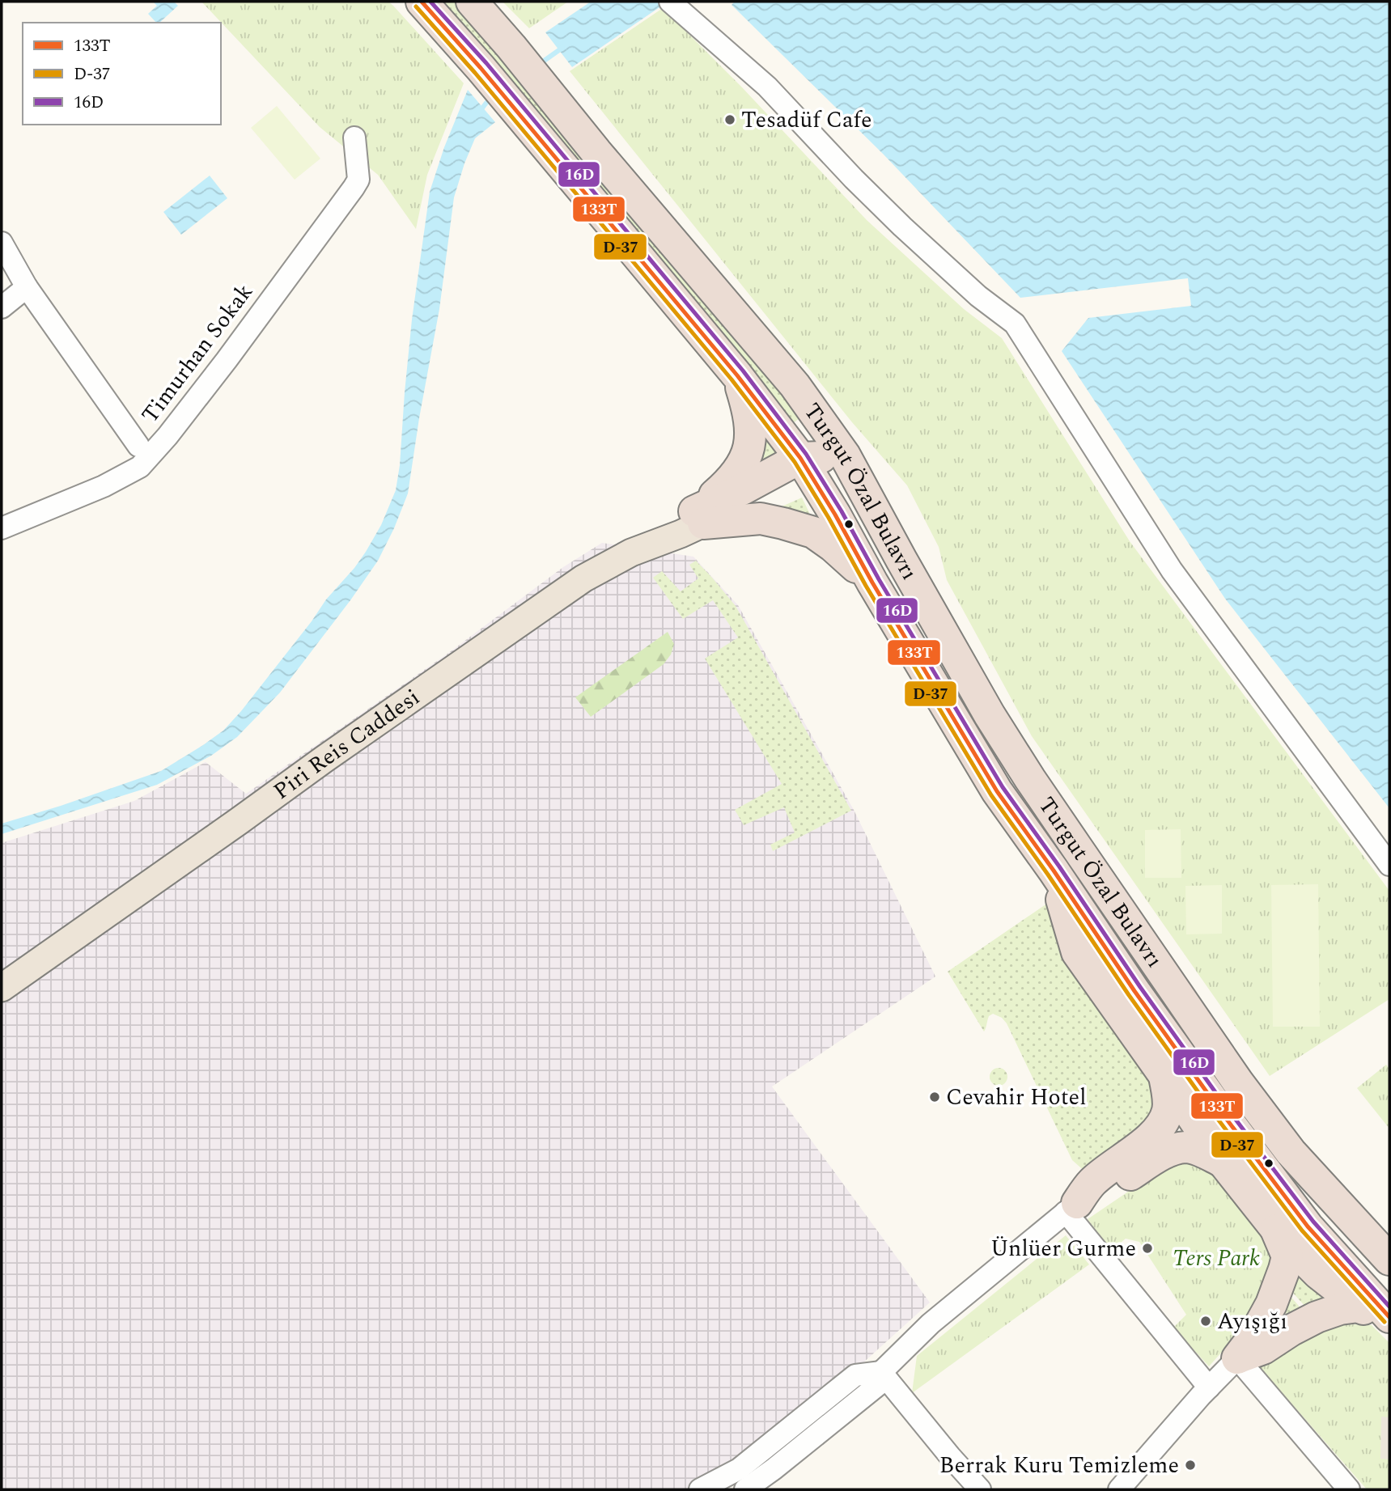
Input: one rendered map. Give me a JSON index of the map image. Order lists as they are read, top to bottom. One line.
{"streets":{"highway":["Turgut Özal Bulavrı"],"main road":["Piri Reis Caddesi"],"street":["Timurhan Sokak"]},"parks":["Ters Park"],"places":["Tesadüf Cafe","Cevahir Hotel","Ünlüer Gurme","Ayışığı","Berrak Kuru Temizleme"],"lines":["transit line 133T","transit line 16D","transit line D-37"],"legend":["133T","D-37","16D"]}
